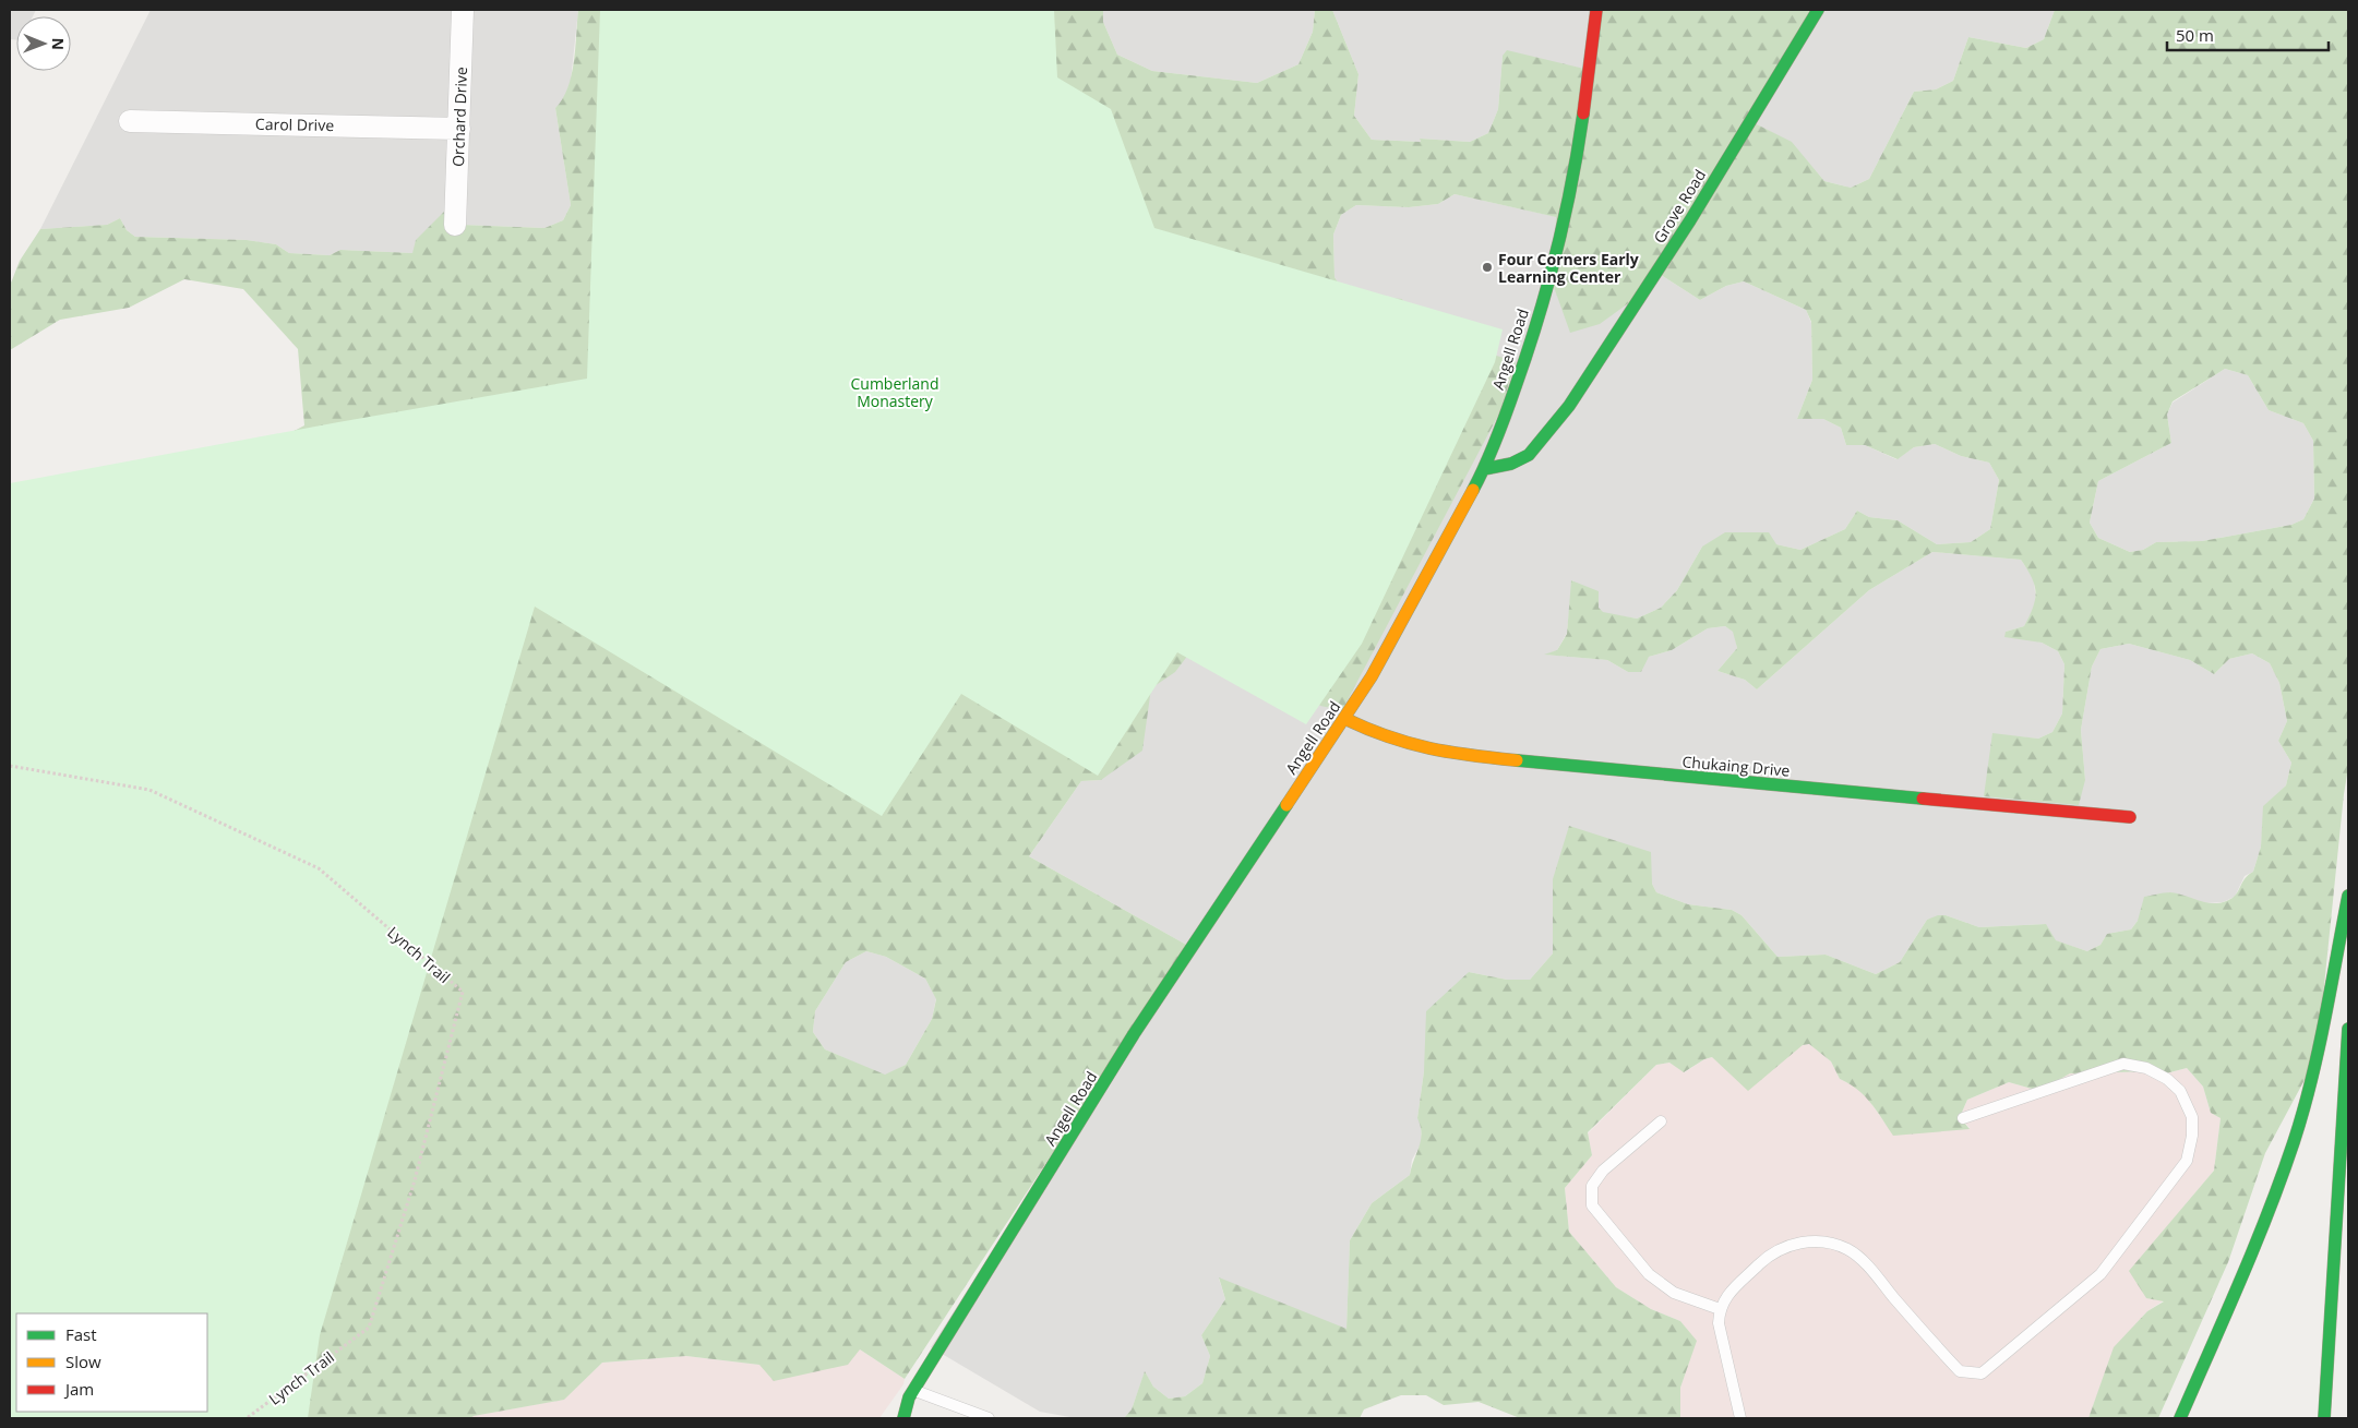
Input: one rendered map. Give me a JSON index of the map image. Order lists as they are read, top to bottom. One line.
{"streets":{"main road":["Grove Road","Angell Road","Chukaing Drive"],"street":["Orchard Drive","Carol Drive"],"path":["Lynch Trail"]},"crossings":[["Orchard Drive","Carol Drive"],["Grove Road","Angell Road"],["Angell Road","Chukaing Drive"]],"parks":["Cumberland Monastery"],"places":["Four Corners Early Learning Center"],"legend":["Fast","Slow","Jam"],"scale_bar":"50 m","north":"right"}
